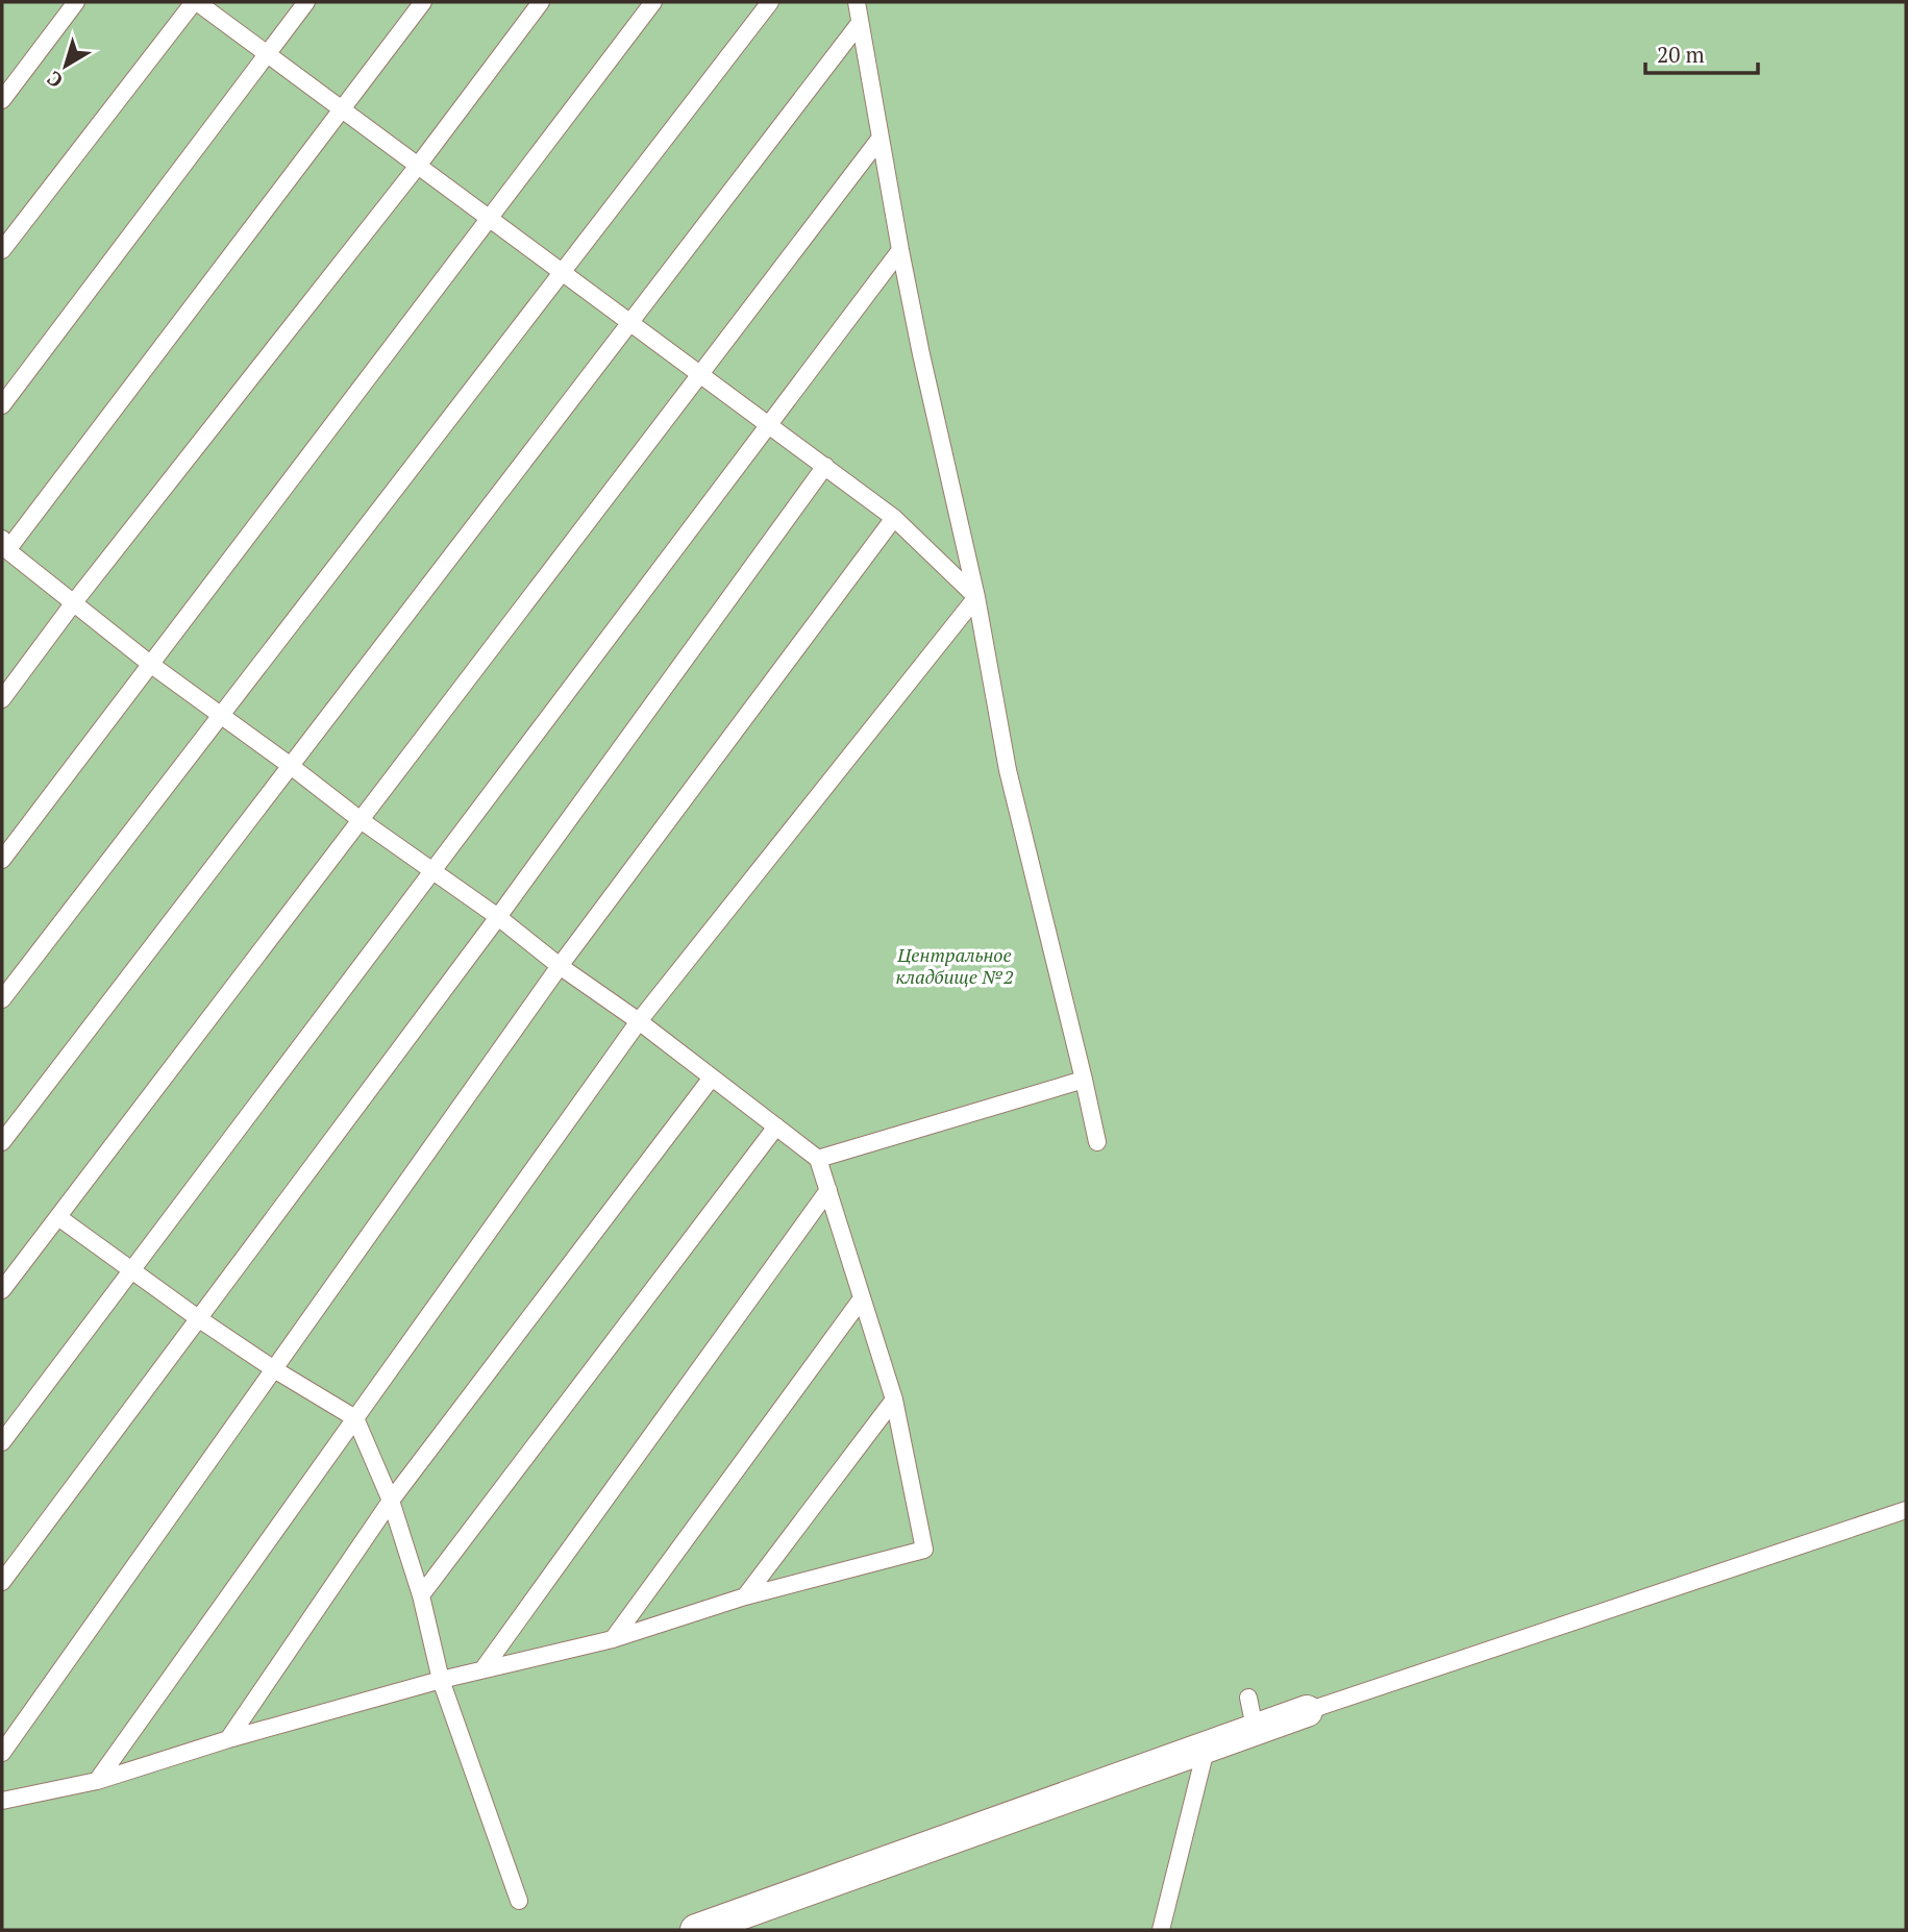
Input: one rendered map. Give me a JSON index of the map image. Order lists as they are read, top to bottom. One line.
{"parks":["Центральное кладбище №2"],"scale_bar":"20 m","north":"bottom left"}
